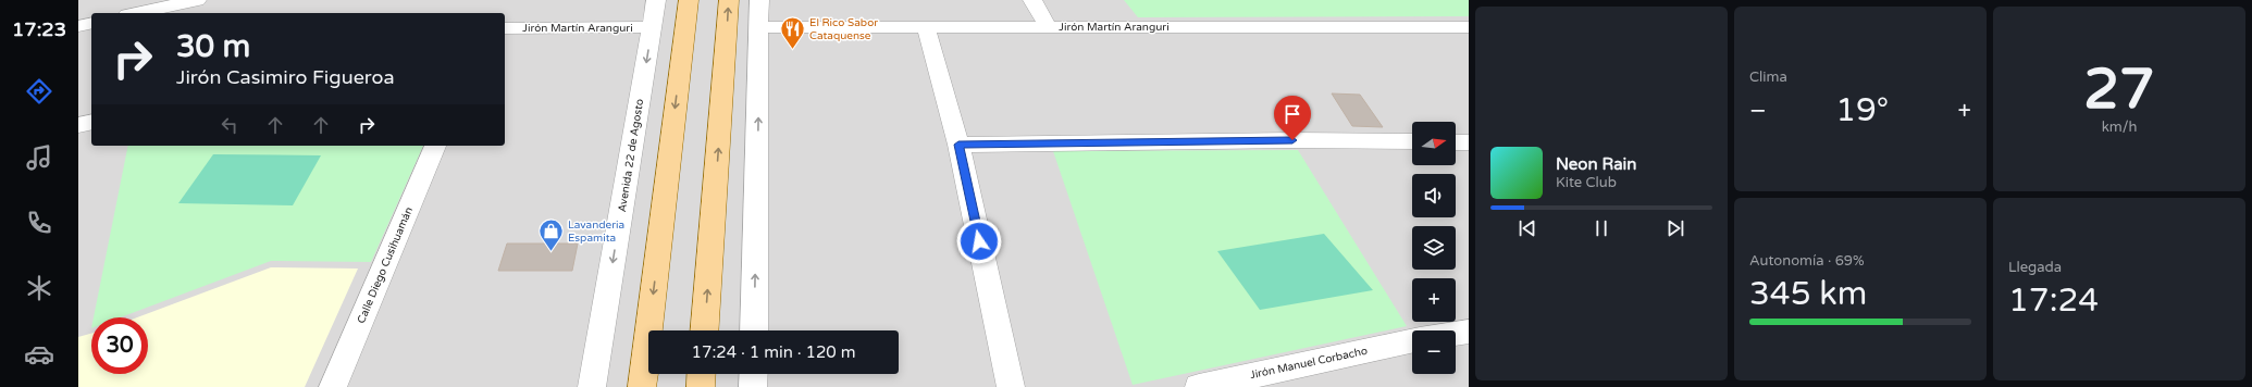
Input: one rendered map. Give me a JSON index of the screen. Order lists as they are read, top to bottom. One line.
{"streets":{"street":["Jirón Martín Aranguri","Avenida 22 de Agosto","Calle Diego Cusihuamán","Jirón Manuel Corbacho"]},"crossings":[["Jirón Martín Aranguri","Avenida 22 de Agosto"]],"places":{"restaurant":["El Rico Sabor Cataquense"],"shop":["Lavanderia Espamita"]},"north":"right","page":{"tabs":"17:23","tile":["Clima",["27","km/h"],["Autonomía · 69%","345 km"],["Llegada","17:24"]],"turn":["30 m","Jirón Casimiro Figueroa"],"heat":["−","19°","+"],"map_buttons":["+","−"],"song":["Neon Rain","Kite Club"],"limit":"30","trip":"17:24 · 1 min · 120 m"}}
